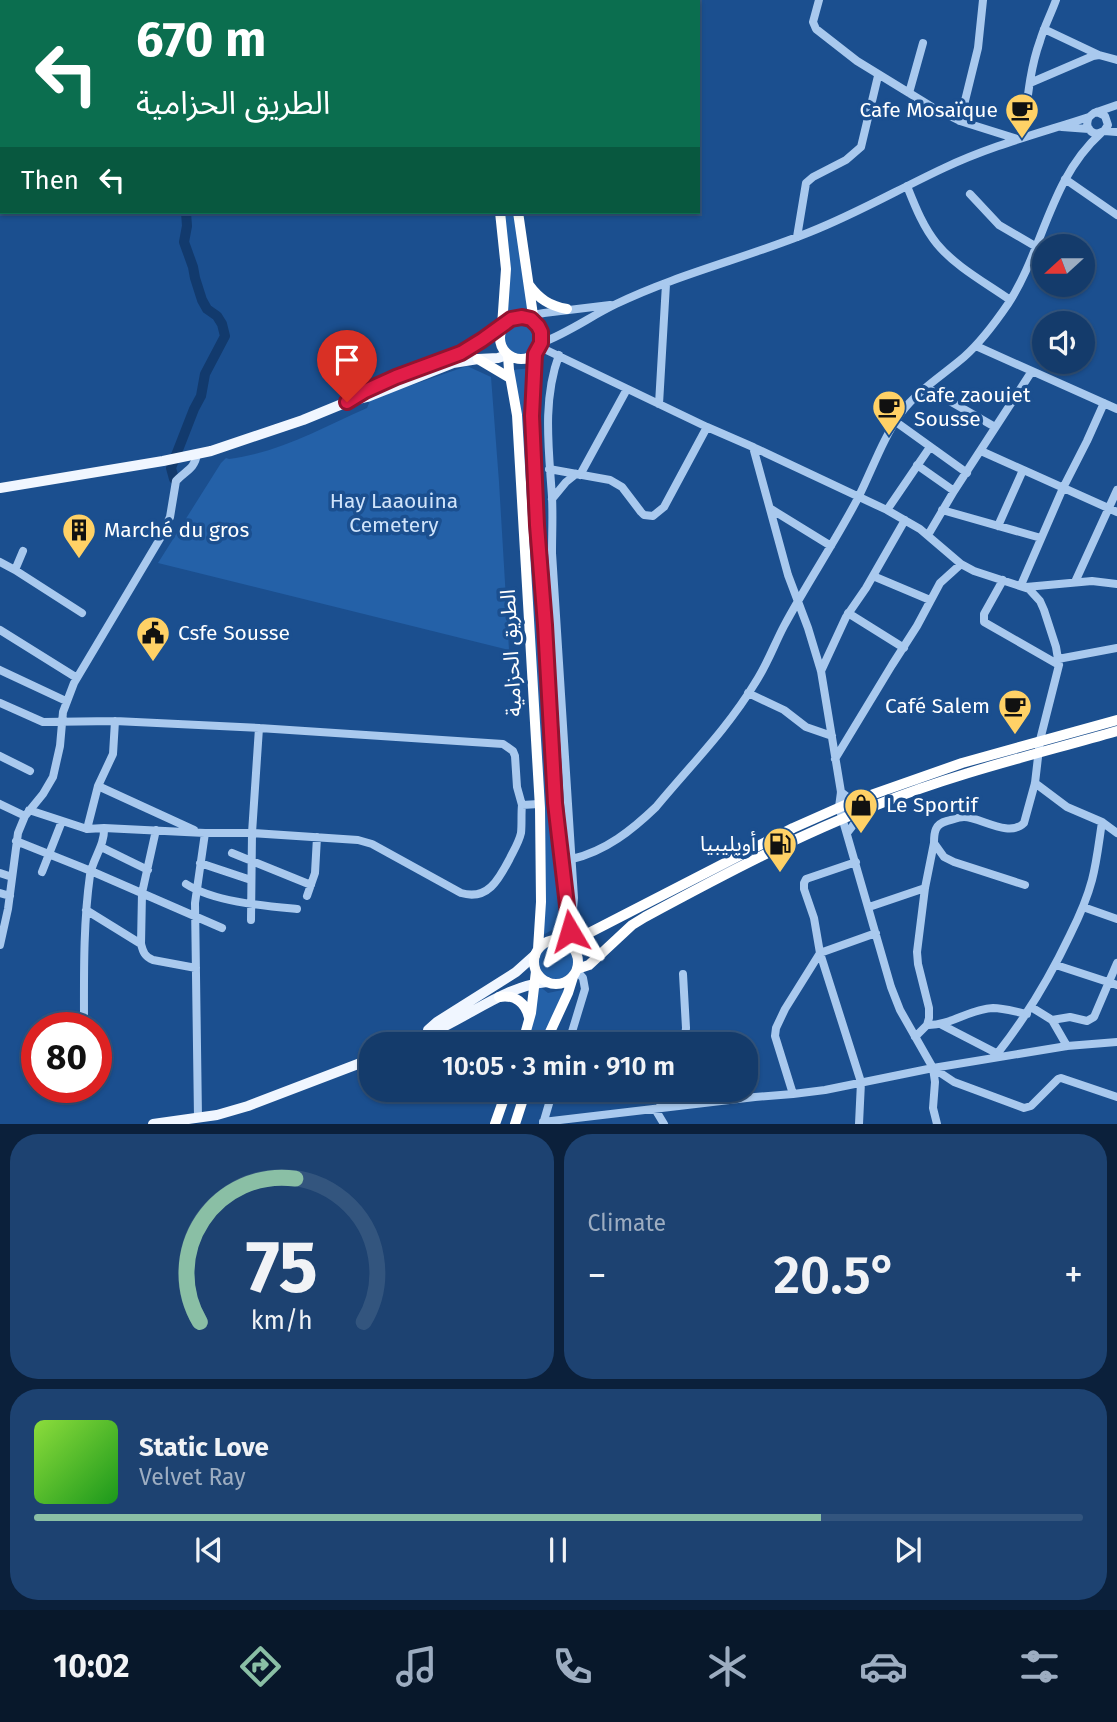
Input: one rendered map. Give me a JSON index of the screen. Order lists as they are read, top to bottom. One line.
{"streets":{"highway":["الطريق الحزامية"]},"parks":["Hay Laaouina Cemetery"],"places":{"cafe":["Cafe Mosaïque","Cafe zaouiet Sousse","Café Salem"],"building":["Marché du gros"],"public building":["Csfe Sousse"],"shop":["Le Sportif"],"fuel station":["أويليبيا"]},"north":"left","page":{"turn":["670 m","الطريق الحزامية"],"then":"Then","limit":"80","trip":"10:05 · 3 min · 910 m","tile":"Climate","heat":["−","20.5°","+"],"song":["Static Love","Velvet Ray"],"tabs":"10:02","gauge":["75","km/h"]}}
